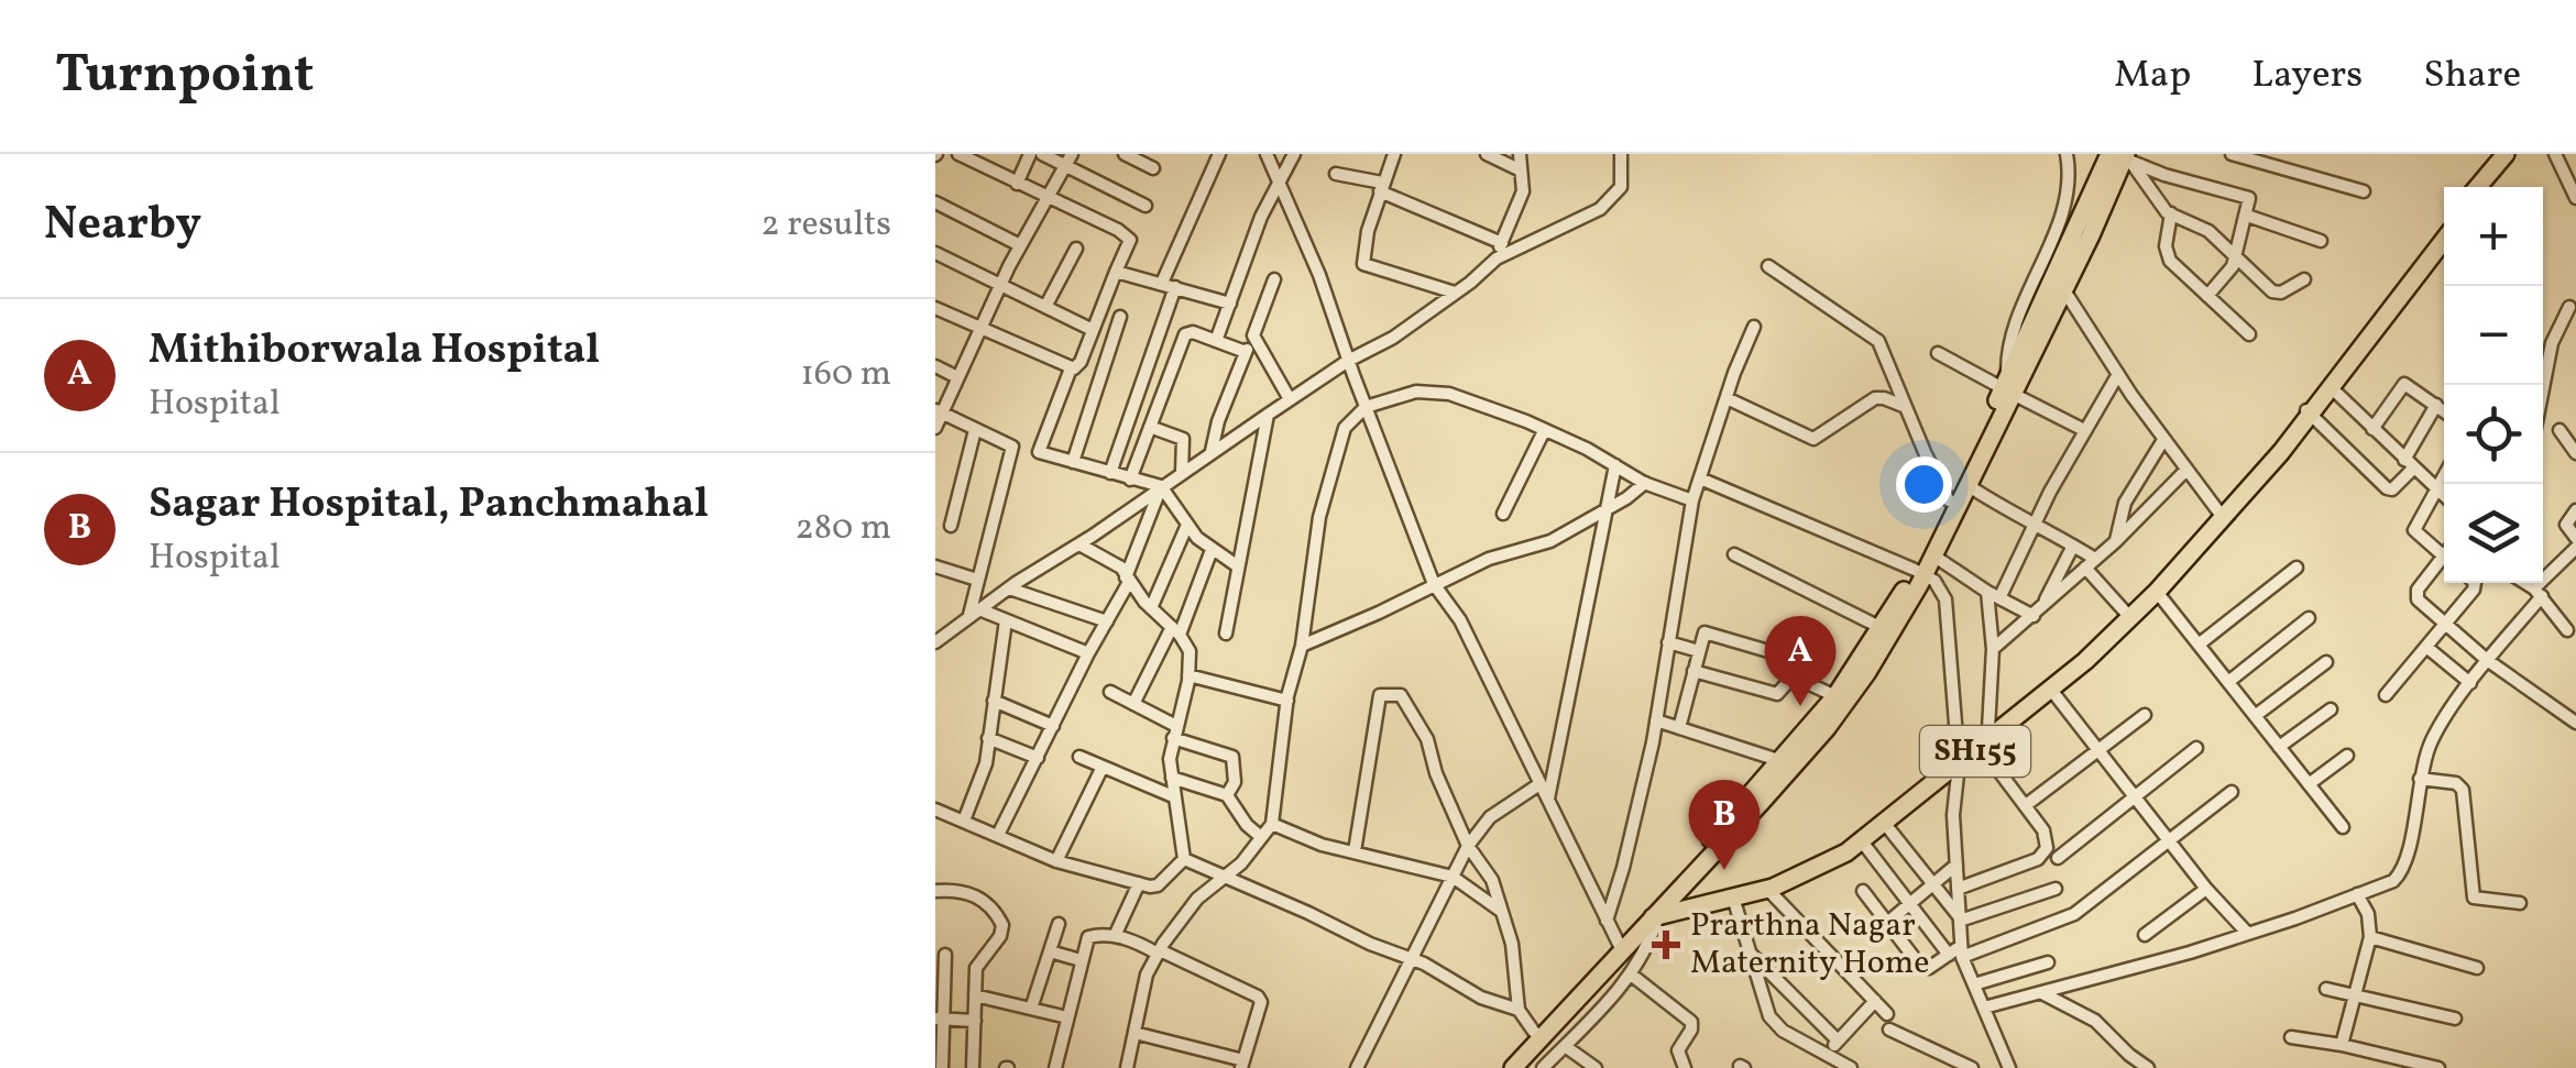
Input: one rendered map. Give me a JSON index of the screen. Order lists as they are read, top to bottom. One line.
{"streets":{"main road":["SH155"]},"places":{"health":["Prarthna Nagar Maternity Home"]},"page":{"header":"Turnpoint","nav":["Map","Layers","Share"],"heading":["Nearby","2 results"],"map_buttons":["+","−"],"list":[{"mark":"A","name":"Mithiborwala Hospital","note":"Hospital","value":"160 m"},{"mark":"B","name":"Sagar Hospital, Panchmahal","note":"Hospital","value":"280 m"}],"pins":["A","B"]}}
